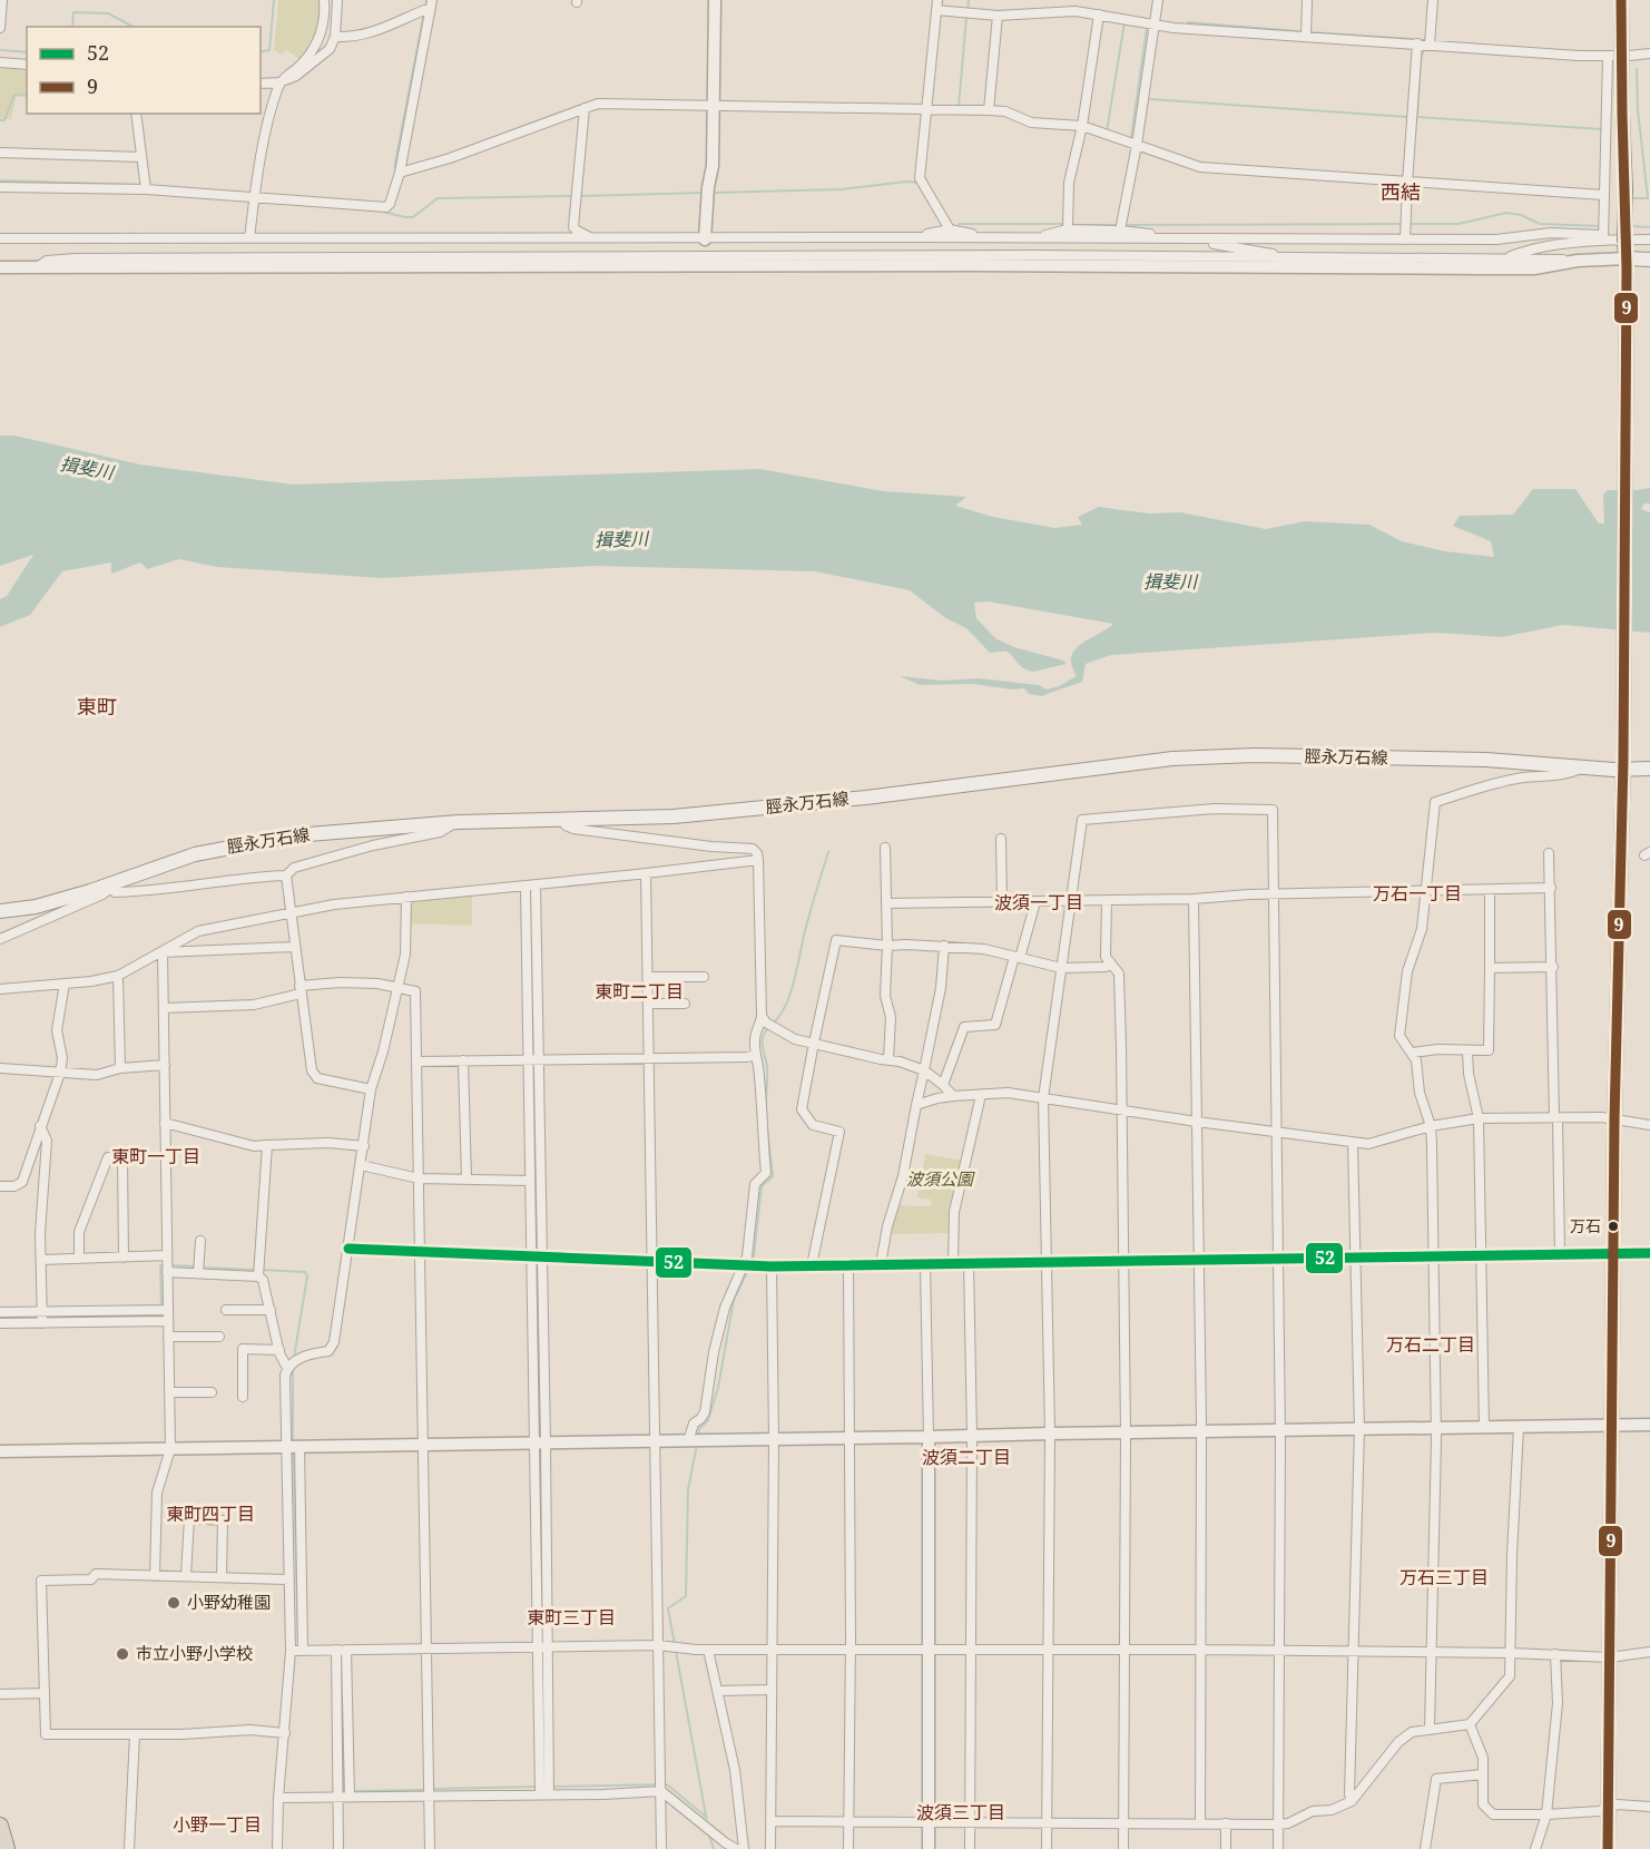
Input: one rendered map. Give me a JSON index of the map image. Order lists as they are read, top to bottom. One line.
{"streets":{"main road":["脛永万石線"]},"districts":["西結","東町","万石一丁目","波須一丁目","東町二丁目","東町一丁目","万石二丁目","波須二丁目","東町四丁目","万石三丁目","東町三丁目","波須三丁目","小野一丁目"],"water":["揖斐川"],"parks":["波須公園"],"places":["万石","小野幼稚園","市立小野小学校"],"lines":["transit line 9","transit line 52"],"legend":["52","9"]}
